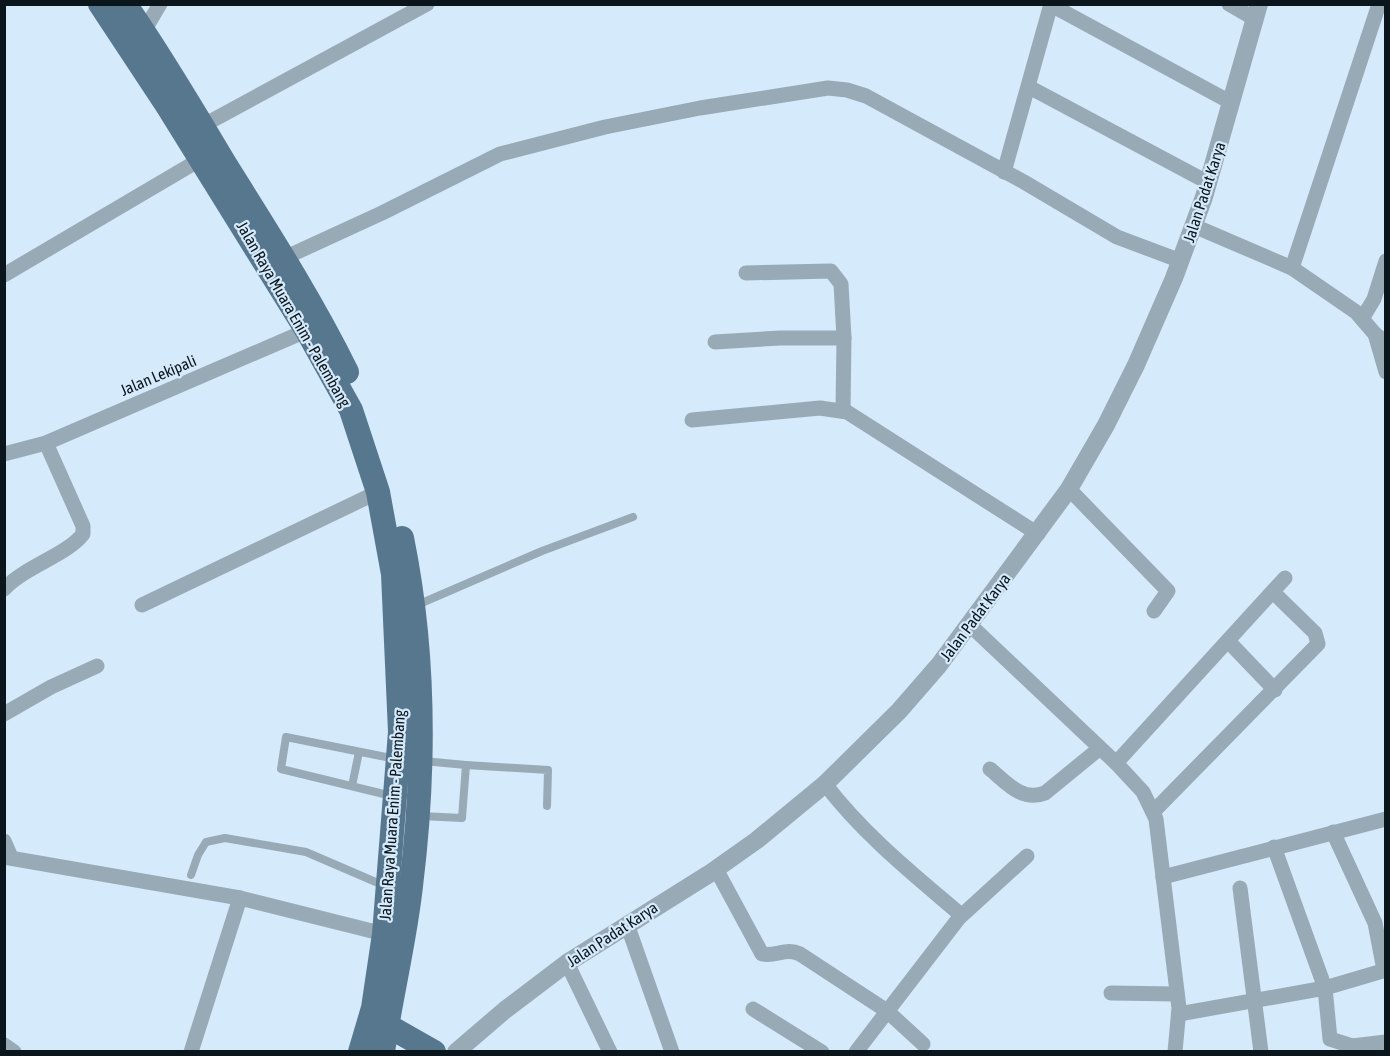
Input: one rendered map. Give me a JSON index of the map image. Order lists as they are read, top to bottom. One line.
{"streets":{"main road":["Jalan Raya Muara Enim - Palembang"],"street":["Jalan Padat Karya","Jalan Lekipali"]},"crossings":[["Jalan Raya Muara Enim - Palembang","Jalan Lekipali"]]}
